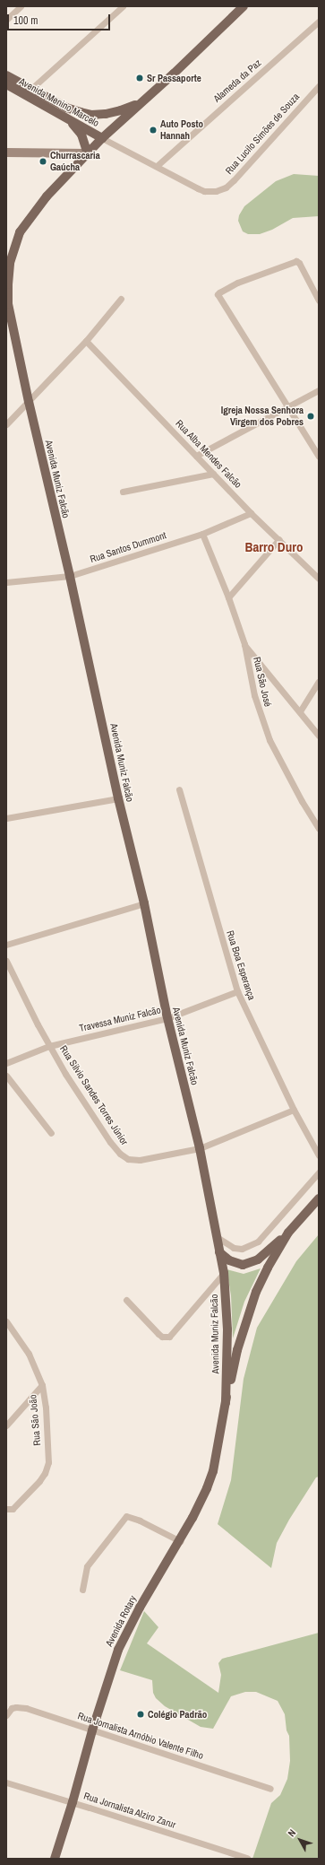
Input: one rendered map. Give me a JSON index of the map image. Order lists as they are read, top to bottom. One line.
{"streets":{"main road":["Avenida Menino Marcelo","Avenida Muniz Falcão","Avenida Rotary"],"street":["Alameda da Paz","Rua Lucilo Simões de Souza","Rua Alba Mendes Falcão","Rua Santos Dummont","Rua São José","Rua Boa Esperança","Travessa Muniz Falcão","Rua Silvio Sandes Torres Júnior","Rua São João","Rua Jornalista Arnóbio Valente Filho","Rua Jornalista Alziro Zarur"]},"crossings":[["Alameda da Paz","Rua Lucilo Simões de Souza"],["Avenida Menino Marcelo","Rua Lucilo Simões de Souza"],["Avenida Menino Marcelo","Avenida Muniz Falcão"],["Rua Lucilo Simões de Souza","Avenida Muniz Falcão"],["Rua Alba Mendes Falcão","Rua Santos Dummont"],["Avenida Muniz Falcão","Rua Santos Dummont"],["Avenida Muniz Falcão","Travessa Muniz Falcão"],["Avenida Muniz Falcão","Rua Silvio Sandes Torres Júnior"],["Avenida Muniz Falcão","Avenida Rotary"],["Rua Santos Dummont","Rua São José"],["Rua Boa Esperança","Travessa Muniz Falcão"],["Rua Boa Esperança","Rua Silvio Sandes Torres Júnior"],["Travessa Muniz Falcão","Rua Silvio Sandes Torres Júnior"],["Avenida Rotary","Rua Jornalista Arnóbio Valente Filho"],["Avenida Rotary","Rua Jornalista Alziro Zarur"]],"districts":["Barro Duro"],"places":["Sr Passaporte","Auto Posto Hannah","Churrascaria Gaúcha","Igreja Nossa Senhora Virgem dos Pobres","Colégio Padrão"],"scale_bar":"100 m","north":"top left"}
